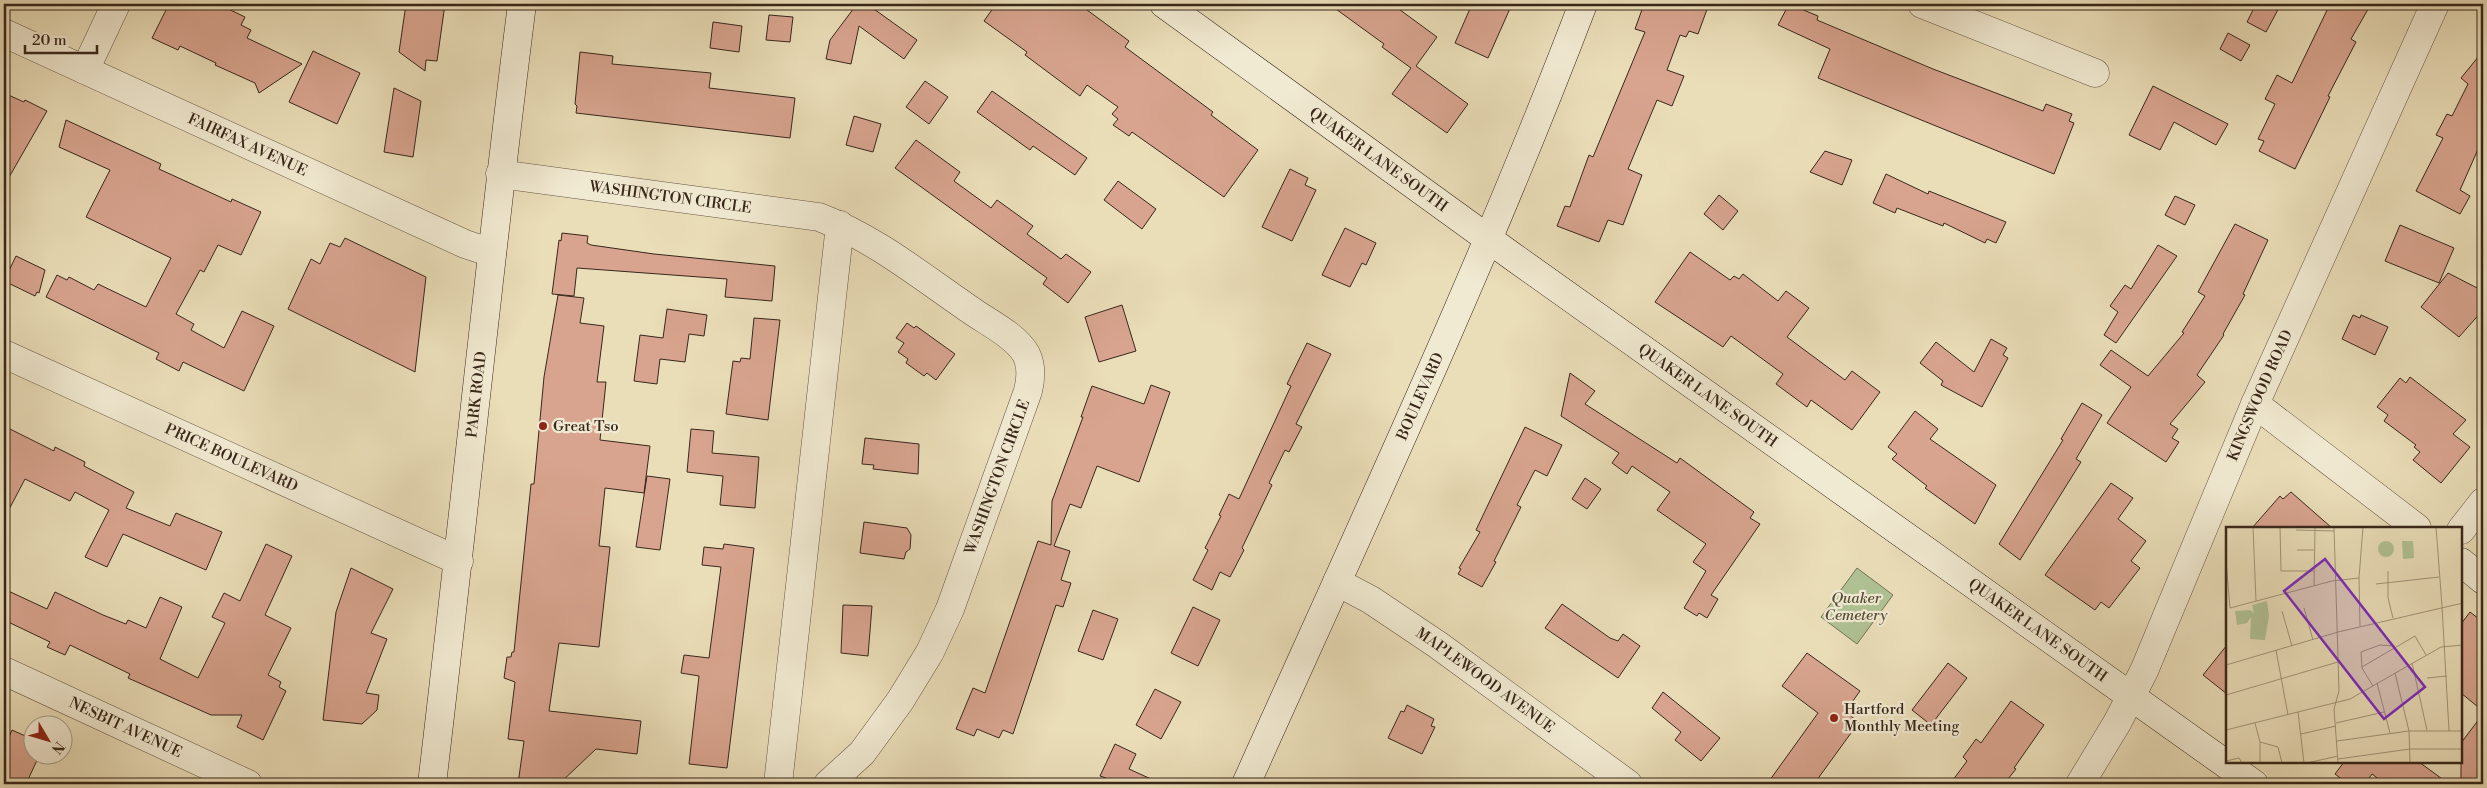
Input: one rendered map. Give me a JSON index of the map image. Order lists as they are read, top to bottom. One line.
{"streets":{"street":["FAIRFAX AVENUE","QUAKER LANE SOUTH","WASHINGTON CIRCLE","PARK ROAD","KINGSWOOD ROAD","BOULEVARD","PRICE BOULEVARD","MAPLEWOOD AVENUE","NESBIT AVENUE"]},"crossings":[["FAIRFAX AVENUE","PARK ROAD"],["QUAKER LANE SOUTH","KINGSWOOD ROAD"],["QUAKER LANE SOUTH","BOULEVARD"],["WASHINGTON CIRCLE","PARK ROAD"],["PARK ROAD","PRICE BOULEVARD"],["BOULEVARD","MAPLEWOOD AVENUE"]],"parks":["Quaker Cemetery"],"places":["Great Tso","Hartford Monthly Meeting"],"scale_bar":"20 m","north":"bottom right"}
